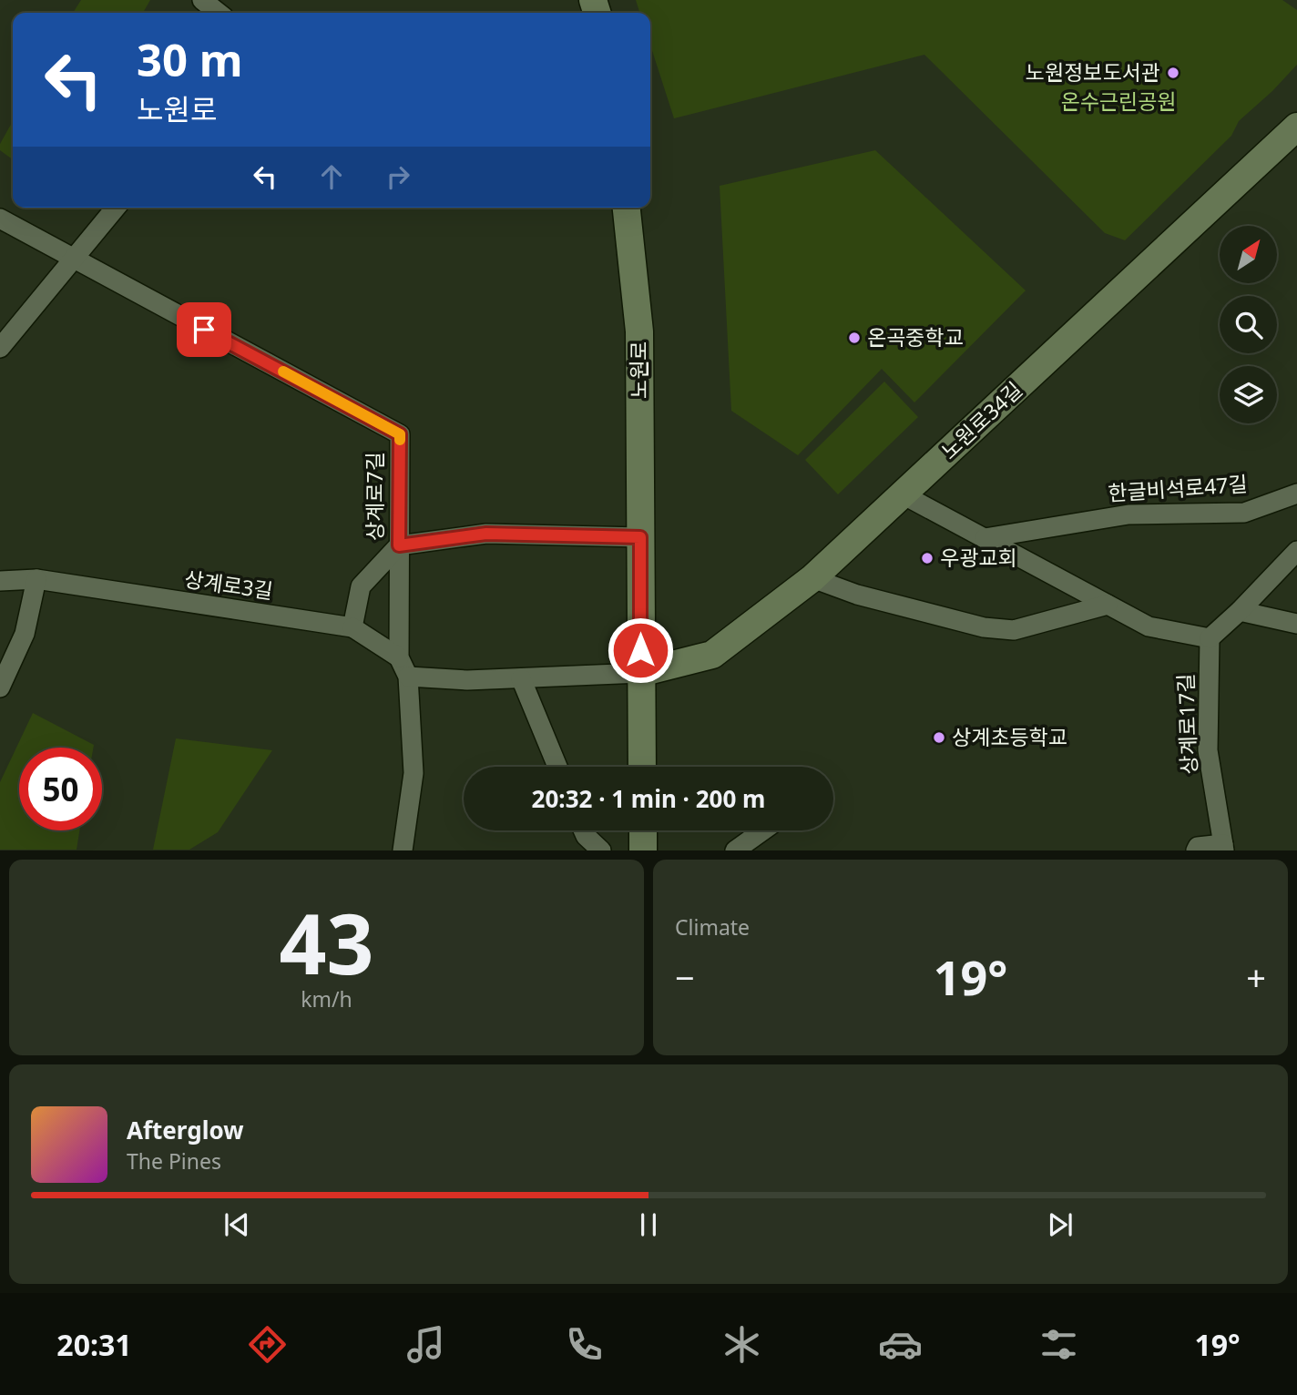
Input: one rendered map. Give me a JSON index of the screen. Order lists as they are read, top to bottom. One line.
{"streets":{"street":["노원로","노원로34길","한글비석로47길","상계로7길","상계로3길","상계로17길"]},"crossings":[["노원로","노원로34길"]],"parks":["온수근린공원"],"places":["노원정보도서관","온곡중학교","우광교회","상계초등학교"],"north":"top right","page":{"turn":["30 m","노원로"],"limit":"50","trip":"20:32 · 1 min · 200 m","tile":[["43","km/h"],"Climate"],"heat":["−","19°","+"],"song":["Afterglow","The Pines"],"tabs":["20:31","19°"]}}
